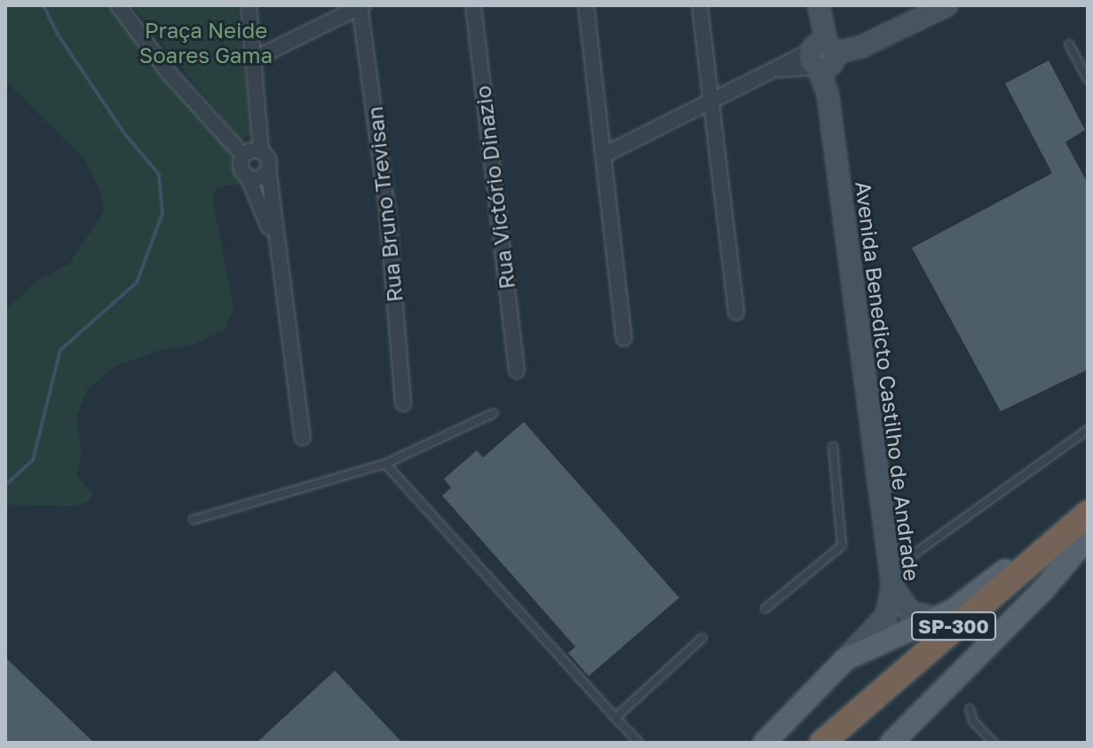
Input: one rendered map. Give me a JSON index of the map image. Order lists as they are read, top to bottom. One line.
{"streets":{"highway":["SP-300"],"main road":["Avenida Benedicto Castilho de Andrade"],"street":["Rua Victório Dinazio","Rua Bruno Trevisan"]},"parks":["Praça Neide Soares Gama"]}
